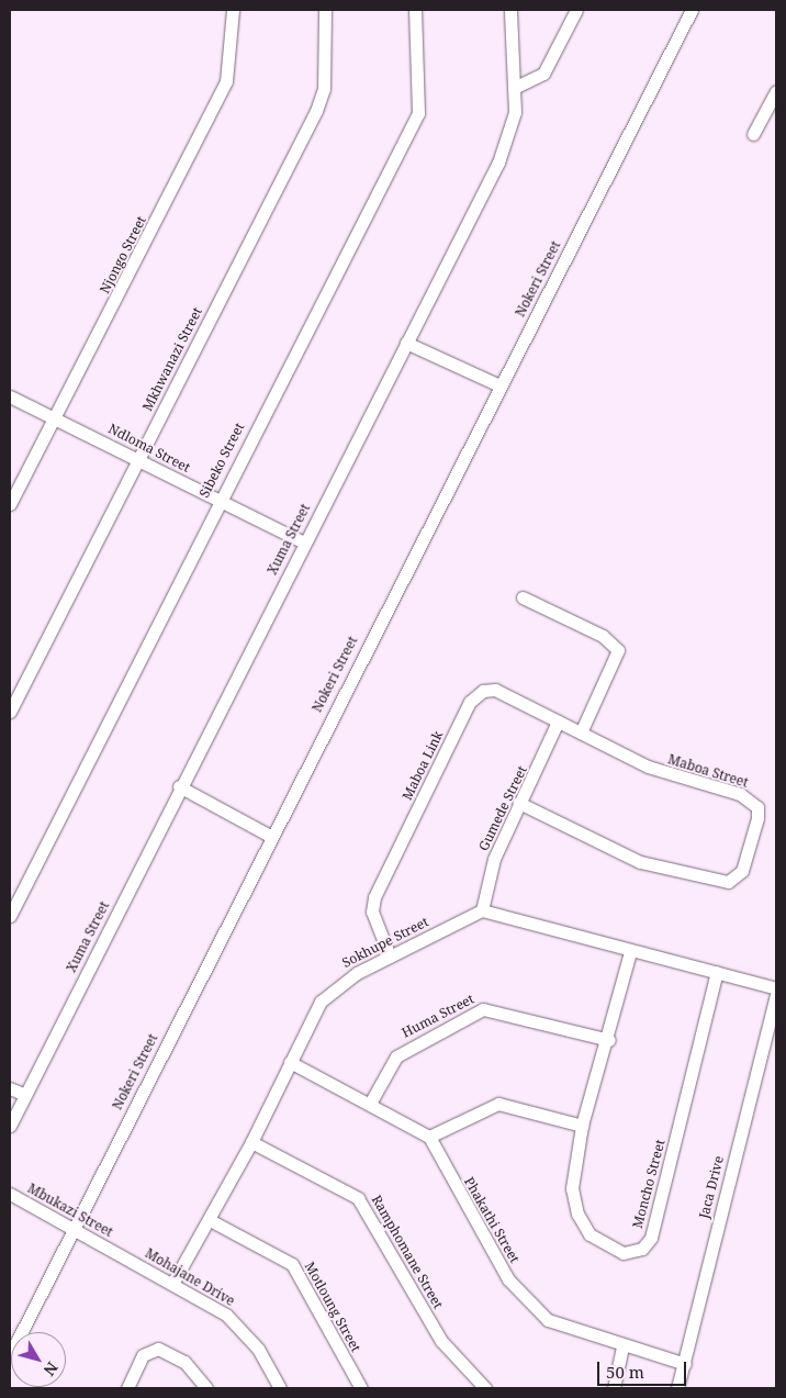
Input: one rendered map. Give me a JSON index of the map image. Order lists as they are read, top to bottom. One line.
{"streets":{"street":["Njongo Street","Nokeri Street","Mkhwanazi Street","Ndloma Street","Sibeko Street","Xuma Street","Maboa Link","Maboa Street","Gumede Street","Sokhupe Street","Huma Street","Moncho Street","Jaca Drive","Mbukazi Street","Phakathi Street","Ramphomane Street","Mohajane Drive","Motloung Street"]},"crossings":[["Njongo Street","Ndloma Street"],["Nokeri Street","Mbukazi Street"],["Mkhwanazi Street","Ndloma Street"],["Ndloma Street","Sibeko Street"],["Ndloma Street","Xuma Street"],["Maboa Link","Maboa Street"],["Maboa Link","Gumede Street"],["Maboa Link","Sokhupe Street"],["Maboa Street","Gumede Street"],["Gumede Street","Sokhupe Street"],["Sokhupe Street","Phakathi Street"],["Sokhupe Street","Ramphomane Street"],["Sokhupe Street","Mohajane Drive"],["Sokhupe Street","Motloung Street"],["Huma Street","Moncho Street"],["Huma Street","Phakathi Street"],["Jaca Drive","Phakathi Street"],["Mbukazi Street","Mohajane Drive"]],"scale_bar":"50 m","north":"bottom right"}
